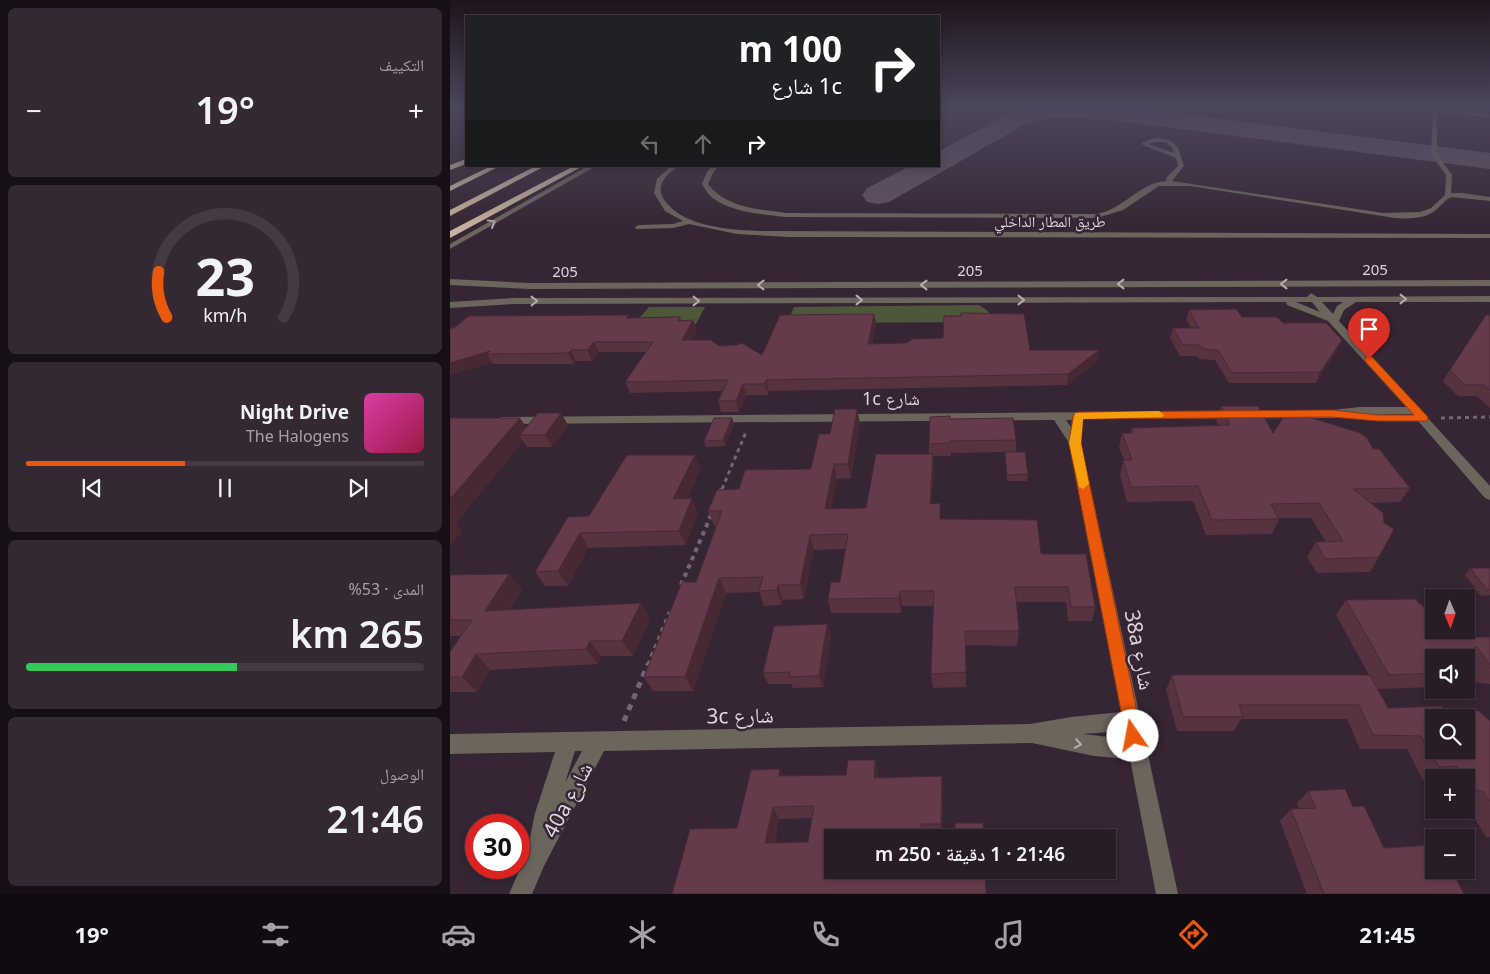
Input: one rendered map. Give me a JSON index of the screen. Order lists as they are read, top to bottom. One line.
{"streets":{"street":["طريق المطار الداخلي","205","1c شارع","38a شارع","3c شارع","40a شارع"]},"crossings":[["1c شارع","38a شارع"],["38a شارع","3c شارع"],["3c شارع","40a شارع"]],"north":"bottom","page":{"tile":["التكييف",["المدى · 53%","265 km"],["الوصول","21:46"]],"turn":["100 m","1c شارع"],"heat":["−","19°","+"],"song":["Night Drive","The Halogens"],"map_buttons":["+","−"],"limit":"30","trip":"21:46 · 1 دقيقة · 250 m","tabs":["21:45","19°"],"gauge":["23","km/h"]}}
